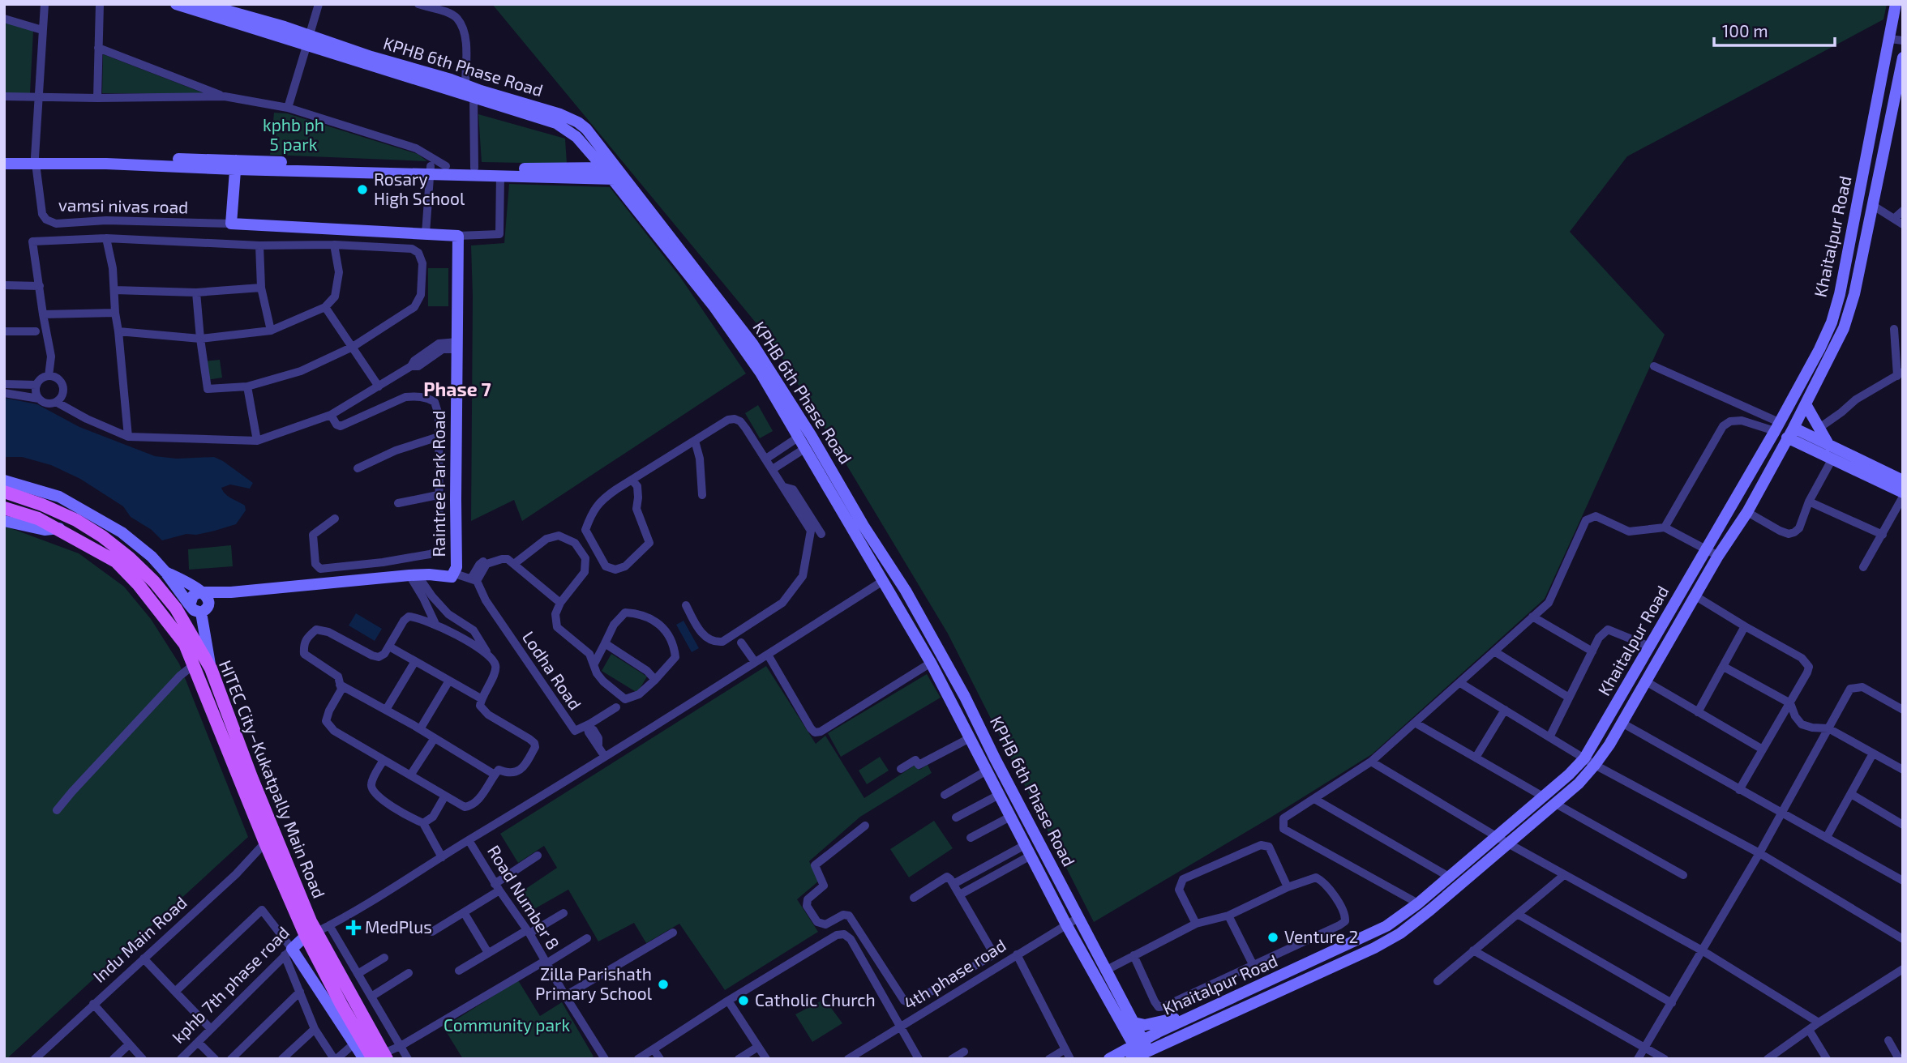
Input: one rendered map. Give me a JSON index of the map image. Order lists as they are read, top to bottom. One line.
{"streets":{"main road":["HITEC City–Kukatpally Main Road"],"street":["KPHB 6th Phase Road","vamsi nivas road","Khaitalpur Road","Raintree Park Road","Lodha Road","Road Number 8","Indu Main Road","4th phase road","kphb 7th phase road"]},"crossings":[["KPHB 6th Phase Road","Khaitalpur Road"],["KPHB 6th Phase Road","4th phase road"],["HITEC City–Kukatpally Main Road","kphb 7th phase road"]],"districts":["Phase 7"],"parks":["kphb ph 5 park","Community park"],"places":{"other":["Rosary High School","Venture 2","Zilla Parishath Primary School","Catholic Church"],"health":["MedPlus"]},"scale_bar":"100 m"}
